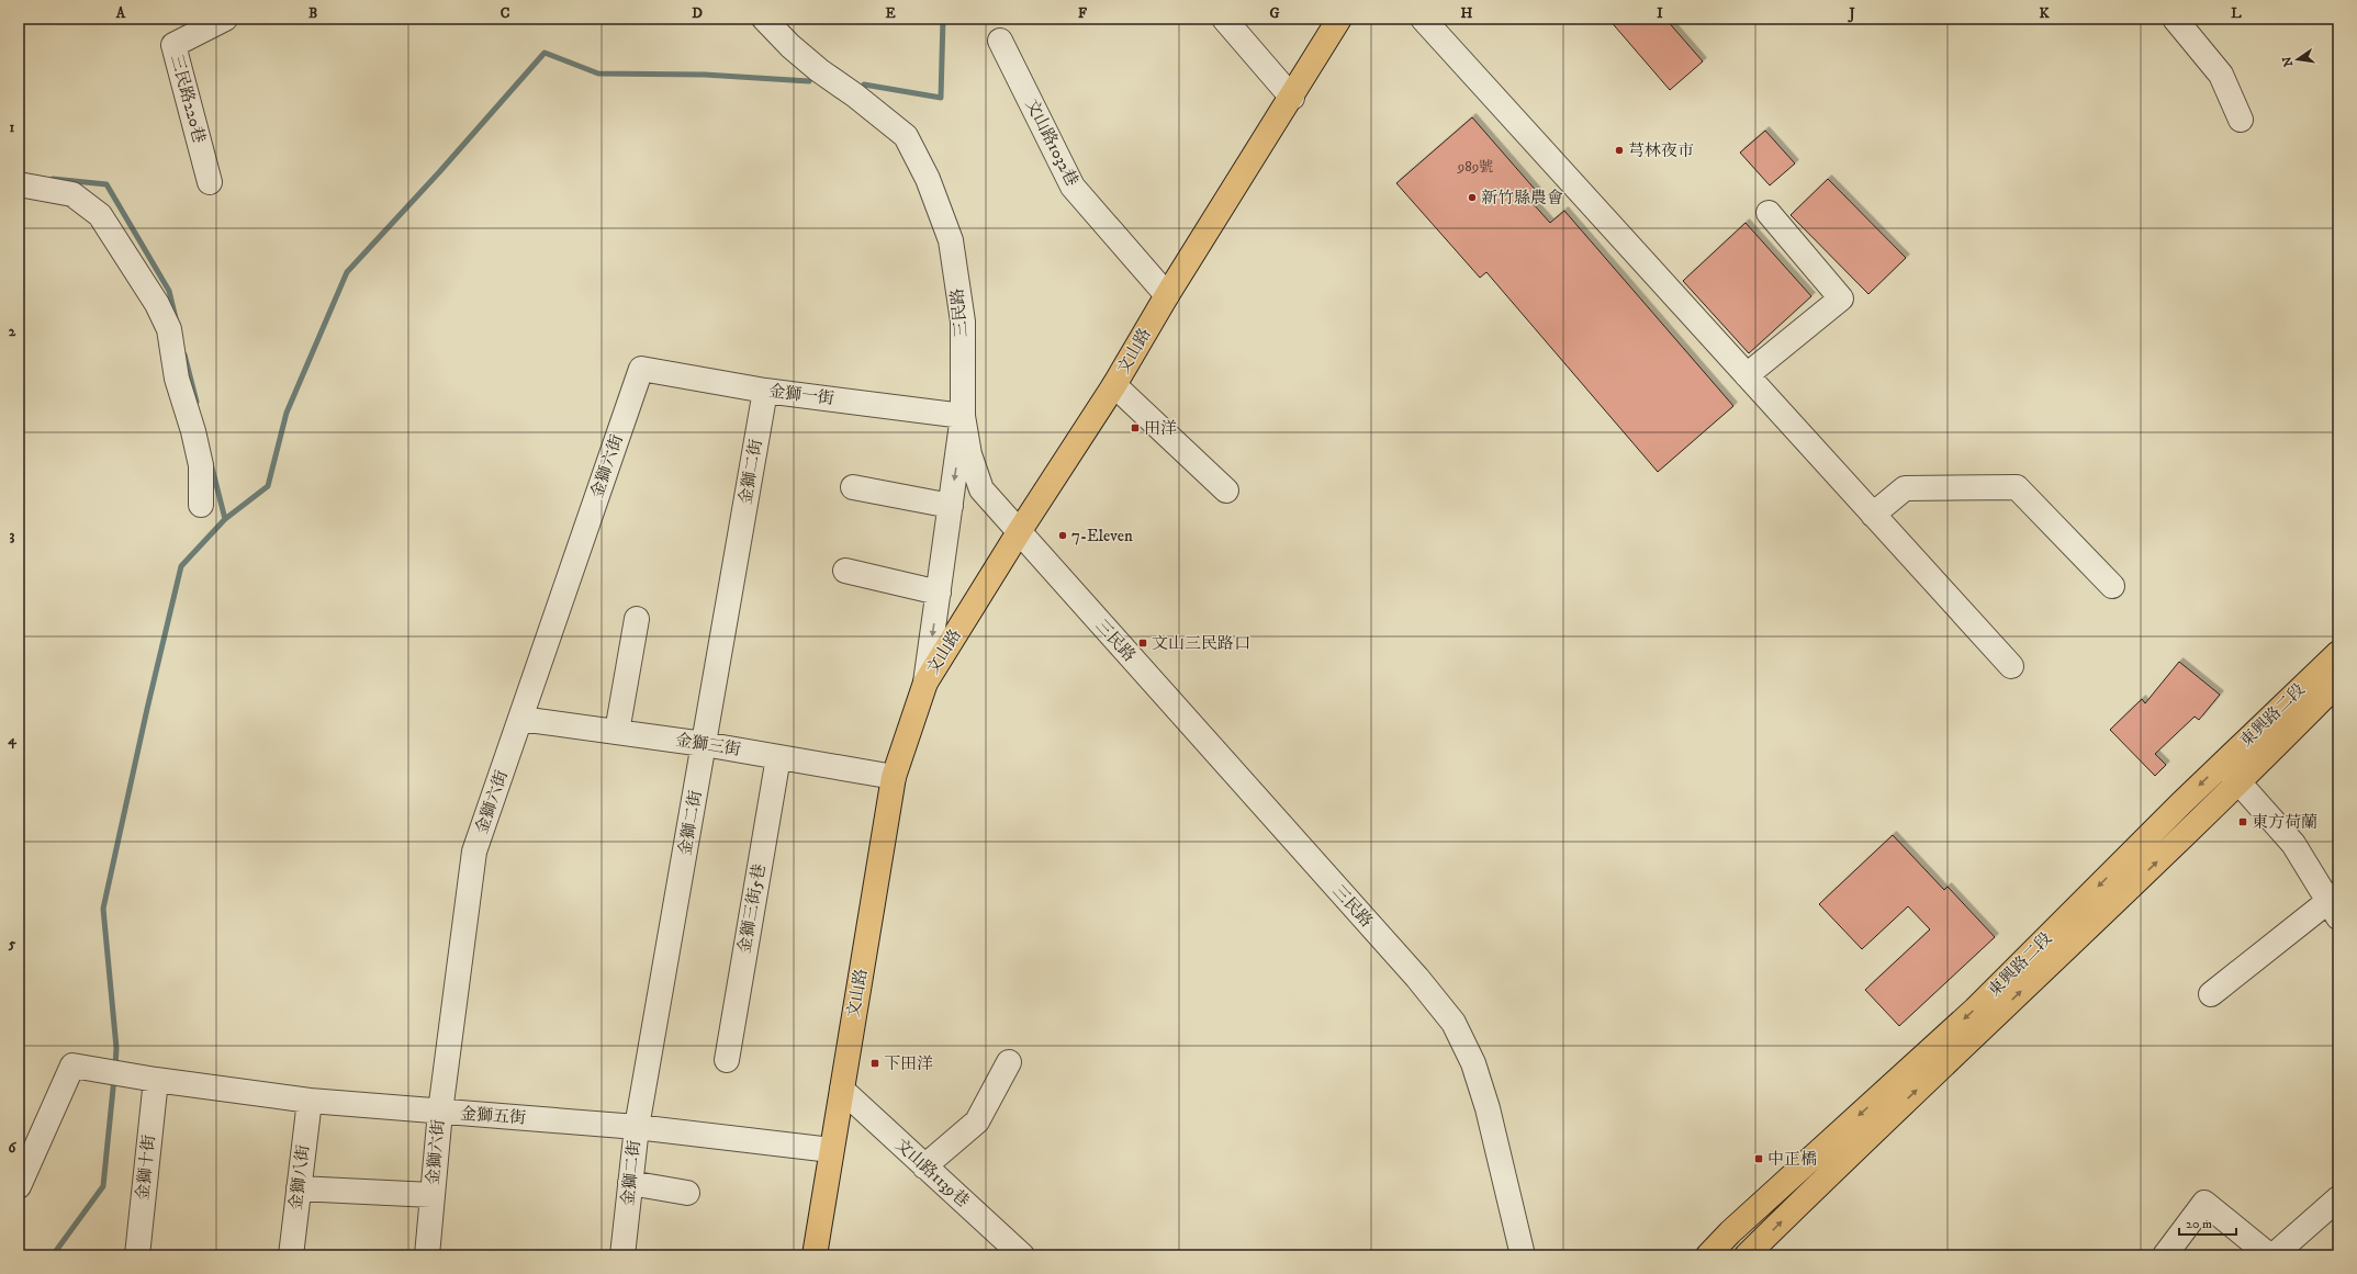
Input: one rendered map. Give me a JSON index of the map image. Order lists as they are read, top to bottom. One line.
{"streets":{"main road":["文山路","東興路二段"],"street":["三民路220巷","文山路1032巷","三民路","金獅一街","金獅六街","金獅二街","金獅三街","金獅三街5巷","金獅五街","金獅十街","文山路1139巷","金獅八街"]},"crossings":[["文山路1032巷","文山路"],["三民路","文山路"],["三民路","金獅一街"],["文山路","金獅一街"],["文山路","金獅三街"],["文山路","金獅五街"],["文山路","文山路1139巷"],["金獅一街","金獅六街"],["金獅一街","金獅二街"],["金獅六街","金獅三街"],["金獅六街","金獅五街"],["金獅二街","金獅三街"],["金獅二街","金獅五街"],["金獅三街","金獅三街5巷"],["金獅五街","金獅十街"],["金獅五街","金獅八街"]],"places":{"other":["芎林夜市","新竹縣農會","7-Eleven"],"transit":["田洋","文山三民路口","東方荷蘭","下田洋","中正橋"]},"house_numbers":["989號"],"scale_bar":"20 m","north":"left","grid":{"columns":["A","B","C","D","E","F","G","H","I","J","K","L"],"rows":["1","2","3","4","5","6"]}}
